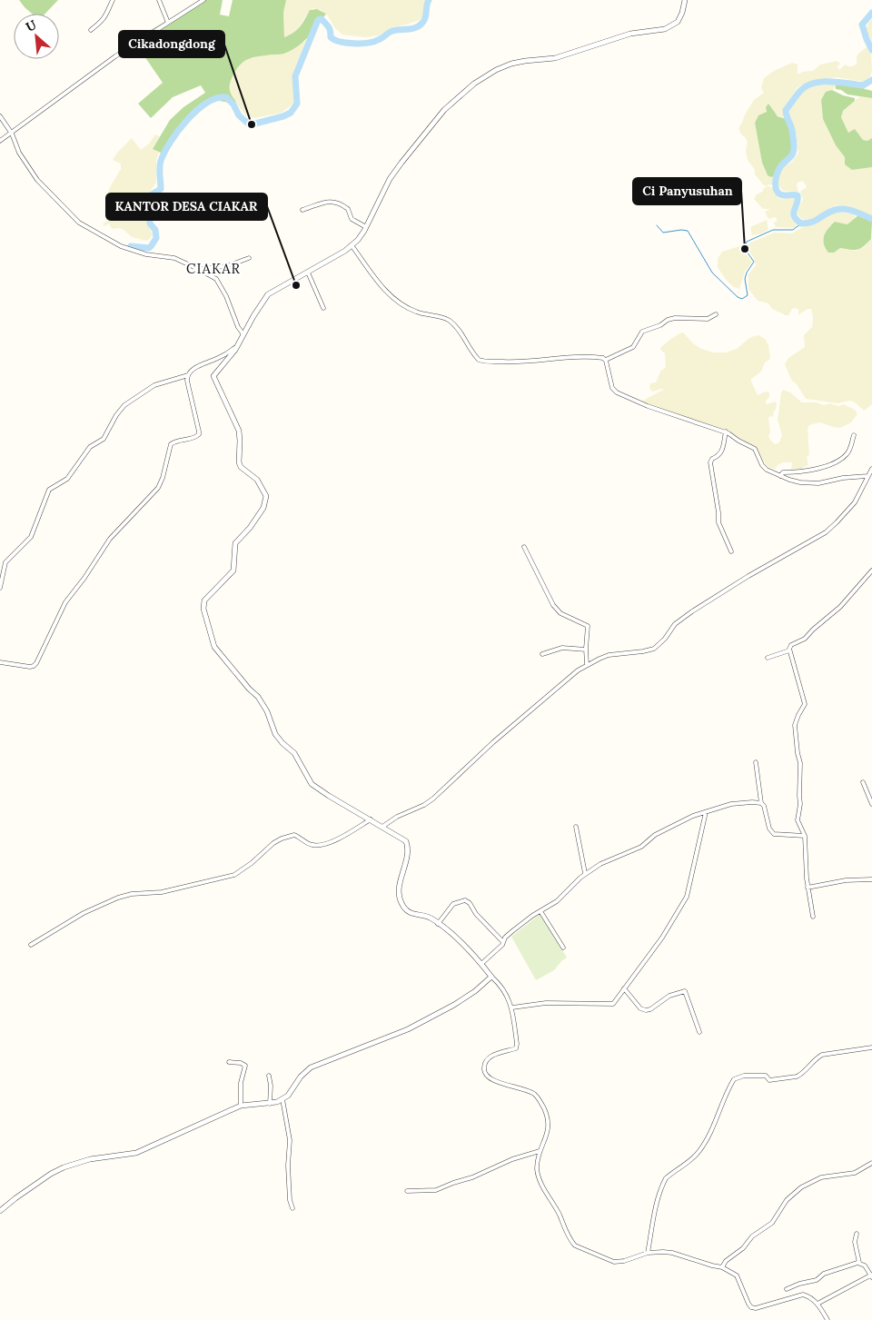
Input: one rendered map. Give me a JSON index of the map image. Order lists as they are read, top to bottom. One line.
{"districts":["CIAKAR"],"places":["Cikadongdong","Ci Panyusuhan","KANTOR DESA CIAKAR"],"north":"top left"}
